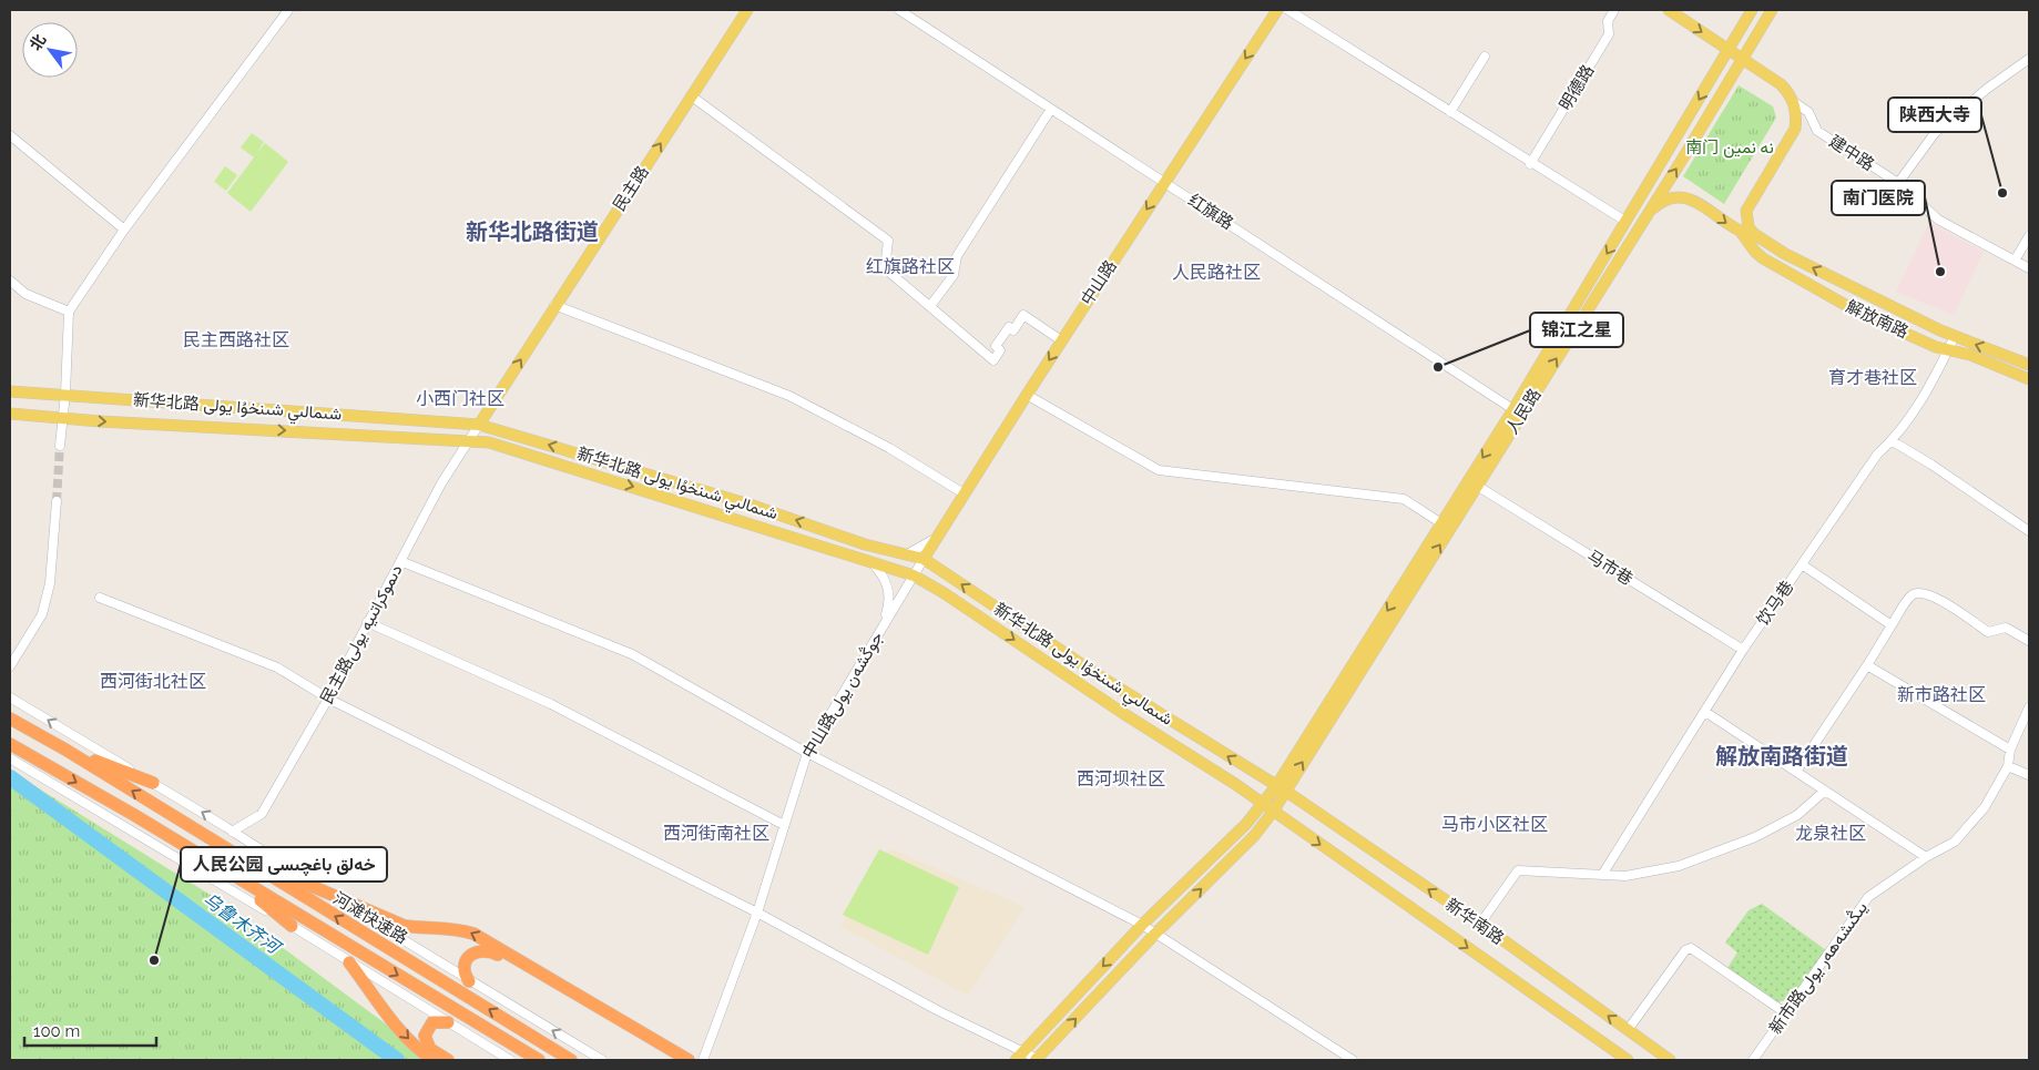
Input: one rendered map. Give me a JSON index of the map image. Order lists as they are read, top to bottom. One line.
{"streets":{"highway":["河滩快速路"],"main road":["民主路","中山路","解放南路","新华北路 شىمالىي شىنخۇا يولى","人民路","新华南路"],"street":["明德路","建中路","红旗路","马市巷","饮马巷","民主路دىموكراتىيە يولى","中山路جوڭشەن يولى","新市路يىڭىشەھەر يولى"]},"crossings":[["民主路","新华北路 شىمالىي شىنخۇا يولى"],["民主路","民主路دىموكراتىيە يولى"],["红旗路","中山路"],["红旗路","人民路"],["中山路","新华北路 شىمالىي شىنخۇا يولى"],["中山路","中山路جوڭشەن يولى"],["解放南路","人民路"],["解放南路","饮马巷"],["新华北路 شىمالىي شىنخۇا يولى","人民路"],["新华北路 شىمالىي شىنخۇا يولى","民主路دىموكراتىيە يولى"],["新华北路 شىمالىي شىنخۇا يولى","中山路جوڭشەن يولى"],["新华北路 شىمالىي شىنخۇا يولى","新华南路"],["人民路","马市巷"],["人民路","新华南路"],["马市巷","饮马巷"]],"one_way":["民主路","中山路"],"districts":["新华北路街道","红旗路社区","人民路社区","民主西路社区","育才巷社区","小西门社区","西河街北社区","新市路社区","解放南路街道","西河坝社区","马市小区社区","西河街南社区","龙泉社区"],"water":["乌鲁木齐河"],"parks":["南门 نە نمين"],"places":["陕西大寺","南门医院","锦江之星","人民公园 خەلق باغچىسى"],"scale_bar":"100 m","north":"top left"}
